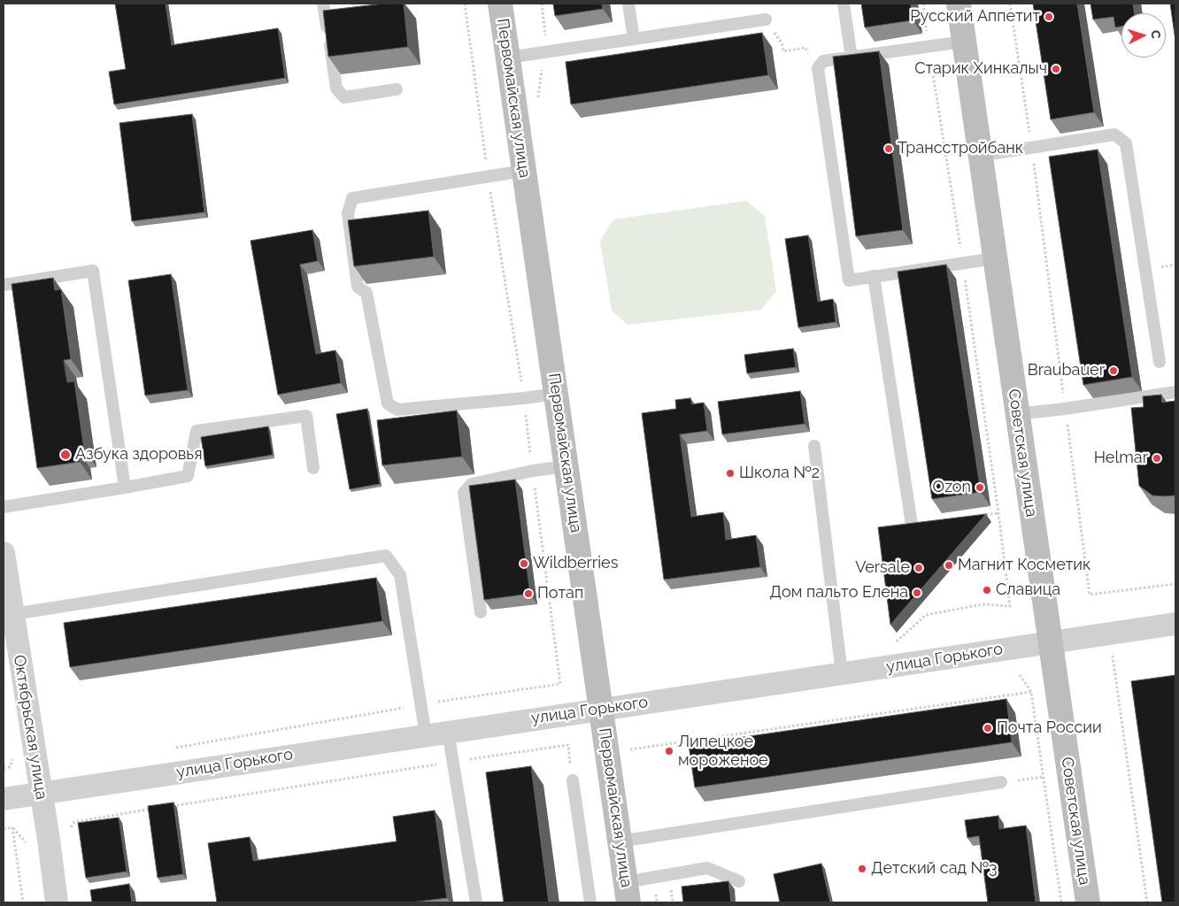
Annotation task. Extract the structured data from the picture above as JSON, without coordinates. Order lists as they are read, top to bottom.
{
  "streets": {
    "main road": ["Первомайская улица", "Советская улица"],
    "street": ["улица Горького", "Октябрьская улица"]
  },
  "crossings": [
    ["Первомайская улица", "улица Горького"],
    ["Советская улица", "улица Горького"],
    ["улица Горького", "Октябрьская улица"]
  ],
  "places": [
    "Русский Аппетит",
    "Старик Хинкалыч",
    "Трансстройбанк",
    "Braubauer",
    "Азбука здоровья",
    "Helmar",
    "Школа №2",
    "Ozon",
    "Wildberries",
    "Магнит Косметик",
    "Versale",
    "Славица",
    "Дом пальто Елена",
    "Потап",
    "Почта России",
    "Липецкое мороженое",
    "Детский сад №3"
  ],
  "north": "right"
}
